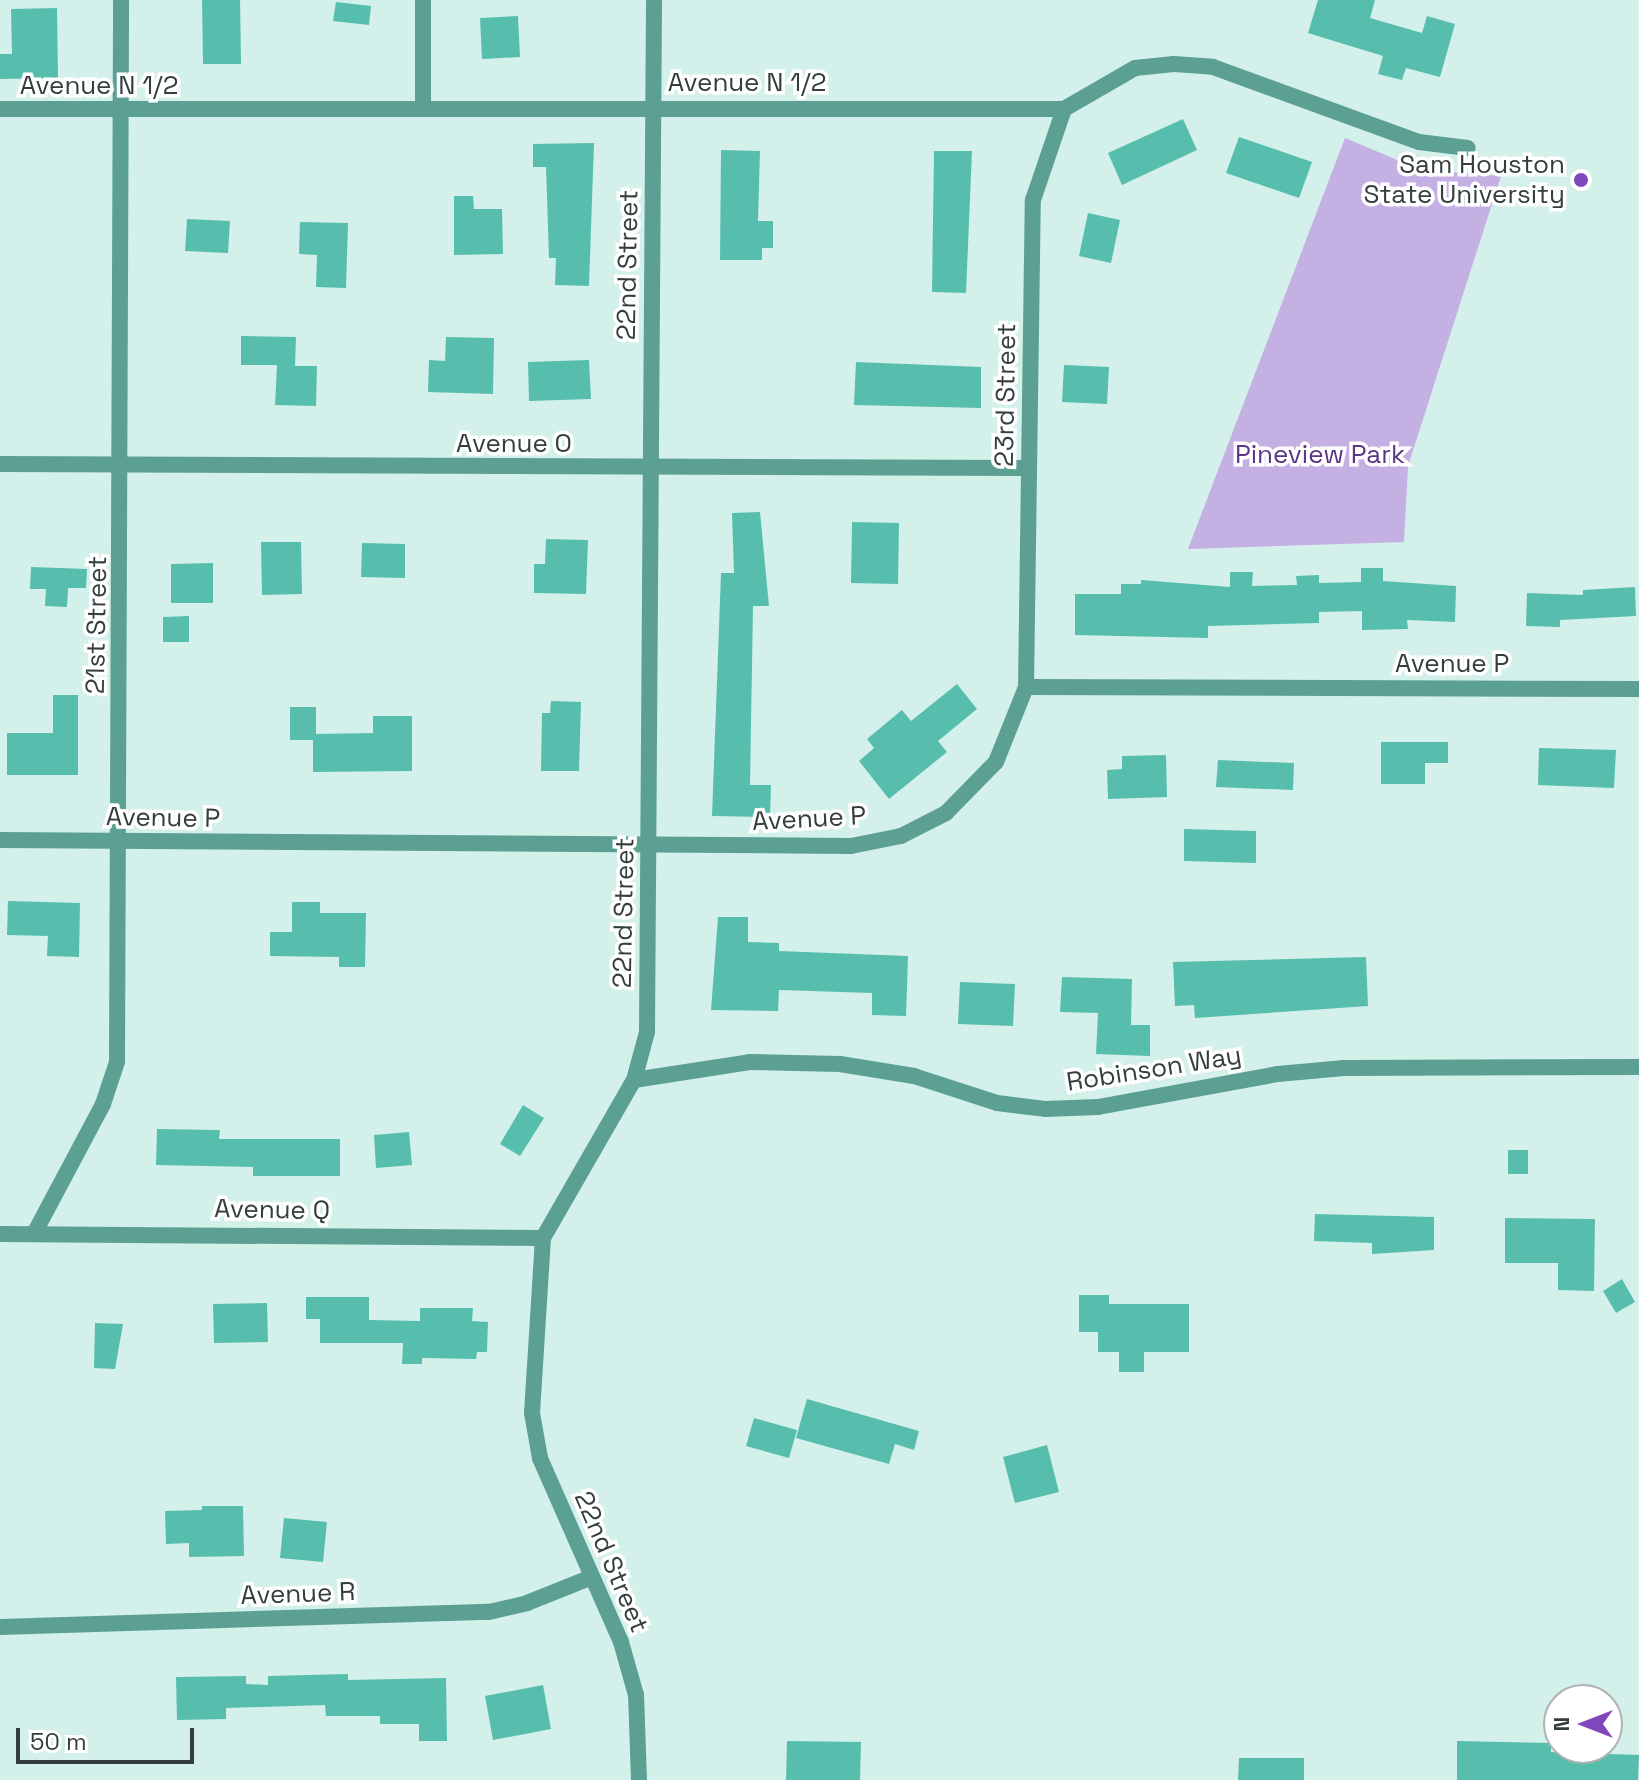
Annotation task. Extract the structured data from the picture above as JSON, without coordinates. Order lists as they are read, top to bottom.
{
  "streets": {
    "street": [
      "Avenue N 1/2",
      "22nd Street",
      "23rd Street",
      "Avenue O",
      "21st Street",
      "Avenue P",
      "Robinson Way",
      "Avenue Q",
      "Avenue R"
    ]
  },
  "crossings": [
    ["Avenue N 1/2", "22nd Street"],
    ["Avenue N 1/2", "23rd Street"],
    ["Avenue N 1/2", "21st Street"],
    ["22nd Street", "Avenue O"],
    ["22nd Street", "Avenue P"],
    ["22nd Street", "Robinson Way"],
    ["22nd Street", "Avenue Q"],
    ["22nd Street", "Avenue R"],
    ["23rd Street", "Avenue O"],
    ["23rd Street", "Avenue P"],
    ["Avenue O", "21st Street"],
    ["21st Street", "Avenue P"],
    ["21st Street", "Avenue Q"]
  ],
  "parks": ["Pineview Park"],
  "places": ["Sam Houston State University"],
  "scale_bar": "50 m",
  "north": "left"
}
